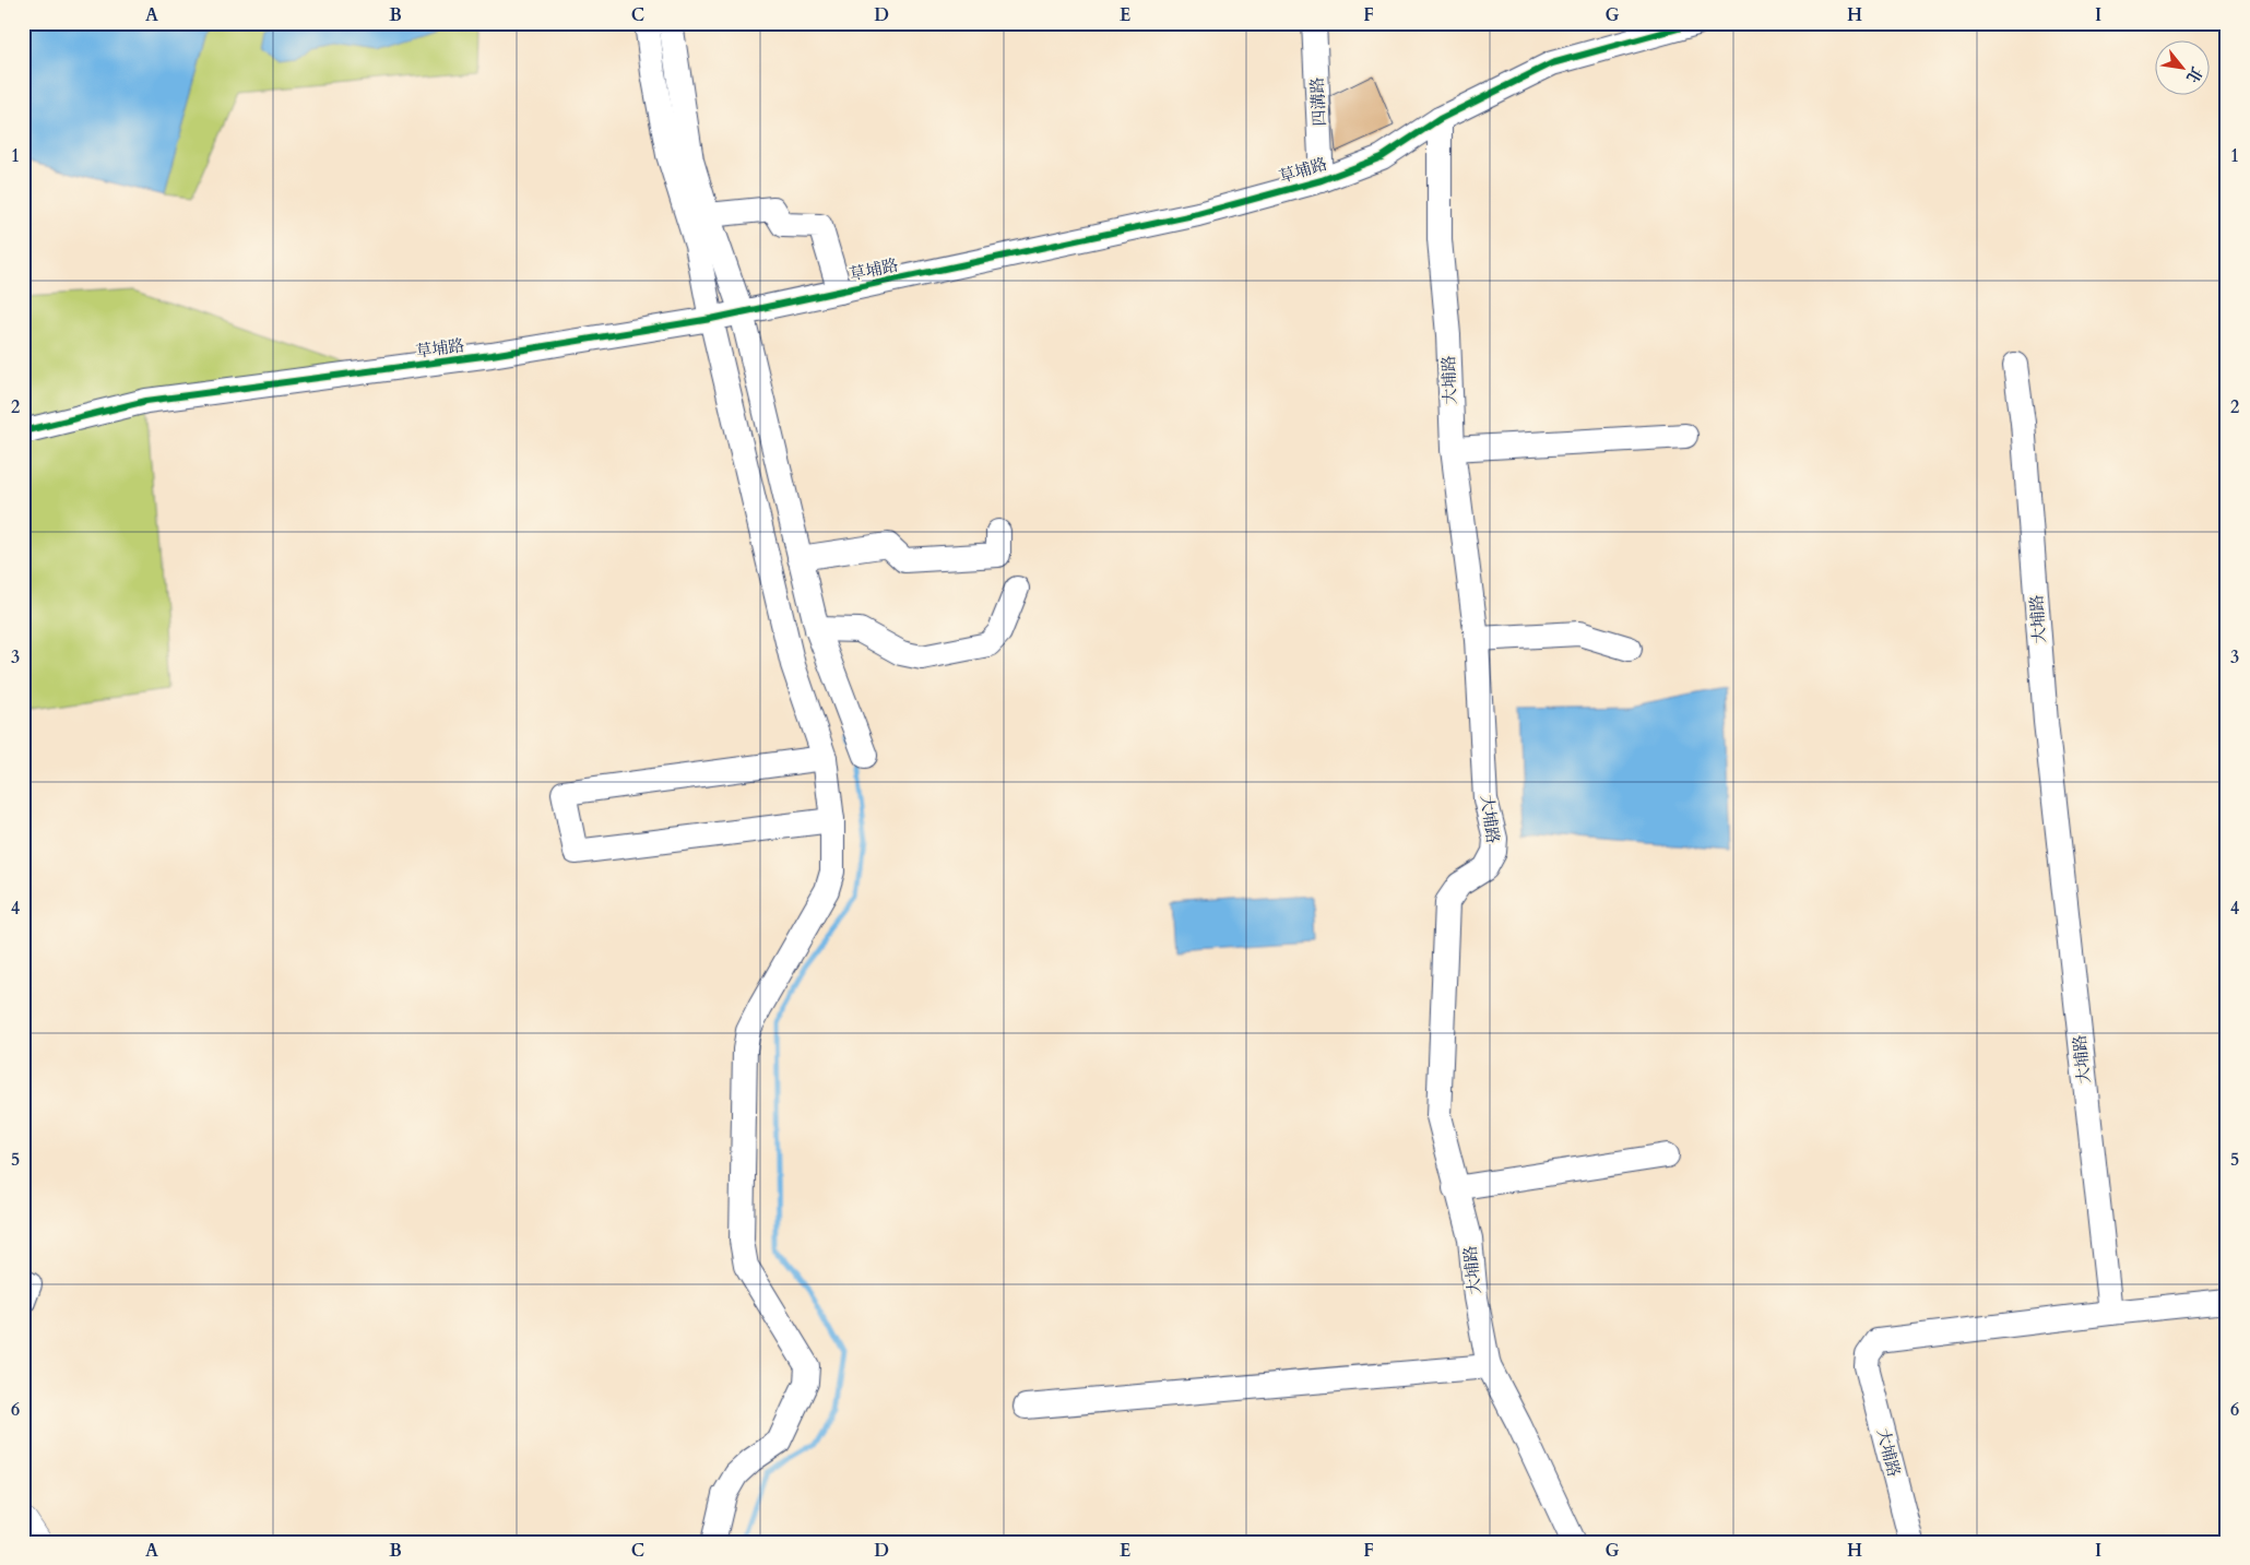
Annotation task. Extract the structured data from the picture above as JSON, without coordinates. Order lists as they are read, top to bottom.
{
  "streets": {
    "street": ["四溝路", "草埔路", "大埔路"]
  },
  "crossings": [
    ["四溝路", "草埔路"],
    ["草埔路", "大埔路"]
  ],
  "north": "bottom right",
  "grid": {
    "columns": [
      "A",
      "B",
      "C",
      "D",
      "E",
      "F",
      "G",
      "H",
      "I"
    ],
    "rows": [
      "1",
      "2",
      "3",
      "4",
      "5",
      "6"
    ]
  }
}
